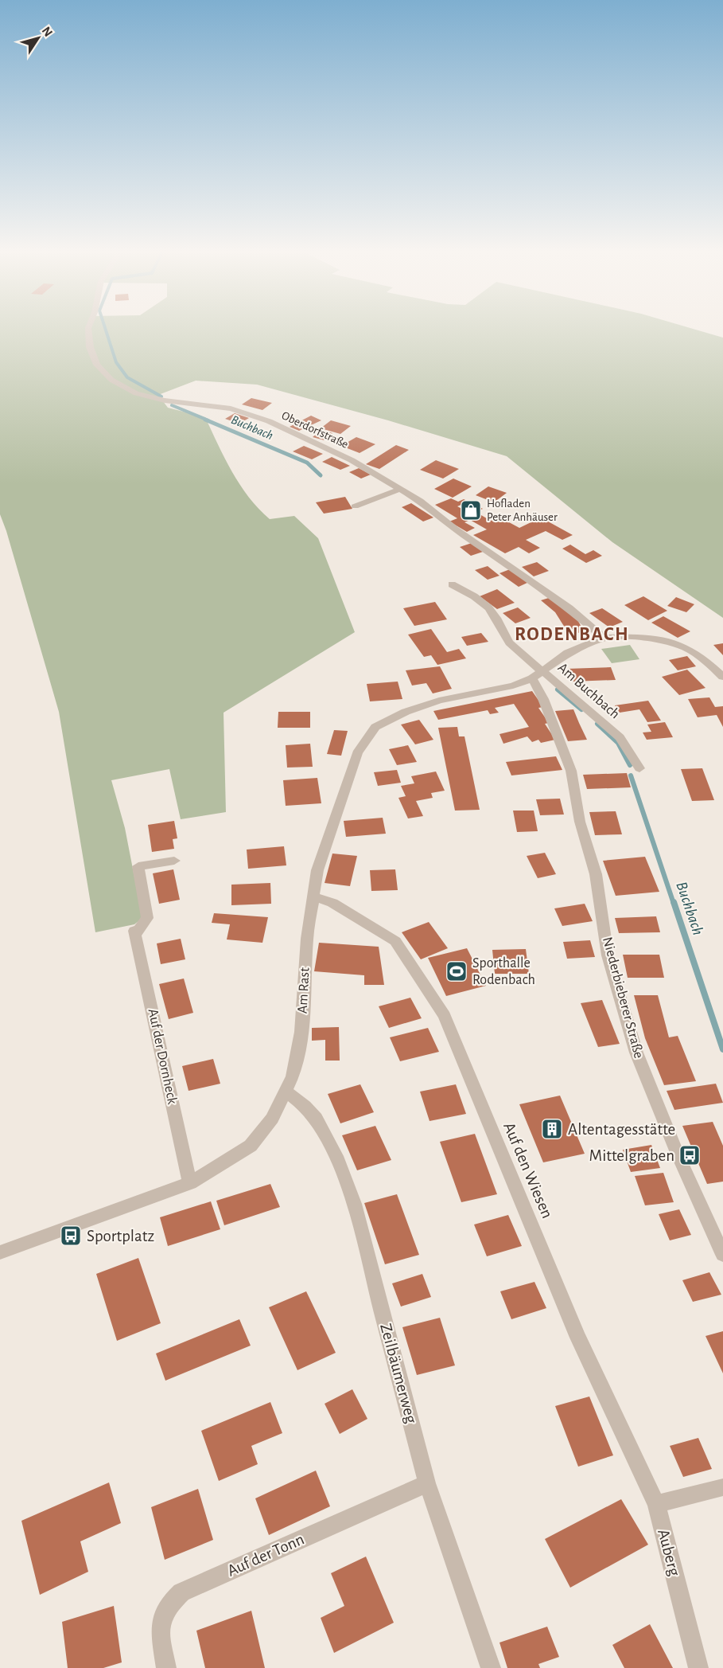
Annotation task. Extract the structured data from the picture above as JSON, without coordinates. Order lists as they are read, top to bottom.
{
  "streets": {
    "street": [
      "Oberdorfstraße",
      "Am Buchbach",
      "Am Rast",
      "Niederbieberer Straße",
      "Auf der Dornheck",
      "Auf den Wiesen",
      "Zeilbäumerweg",
      "Auberg",
      "Auf der Tonn"
    ]
  },
  "crossings": [
    ["Oberdorfstraße", "Am Rast"],
    ["Am Buchbach", "Am Rast"],
    ["Am Rast", "Niederbieberer Straße"],
    ["Am Rast", "Auf der Dornheck"],
    ["Am Rast", "Auf den Wiesen"],
    ["Am Rast", "Zeilbäumerweg"],
    ["Auf den Wiesen", "Auberg"],
    ["Zeilbäumerweg", "Auf der Tonn"]
  ],
  "districts": ["RODENBACH"],
  "water": ["Buchbach"],
  "places": {
    "shop": ["Hofladen Peter Anhäuser"],
    "sports": ["Sporthalle Rodenbach"],
    "building": ["Altentagesstätte"],
    "bus stop": ["Mittelgraben", "Sportplatz"]
  },
  "north": "top right"
}
